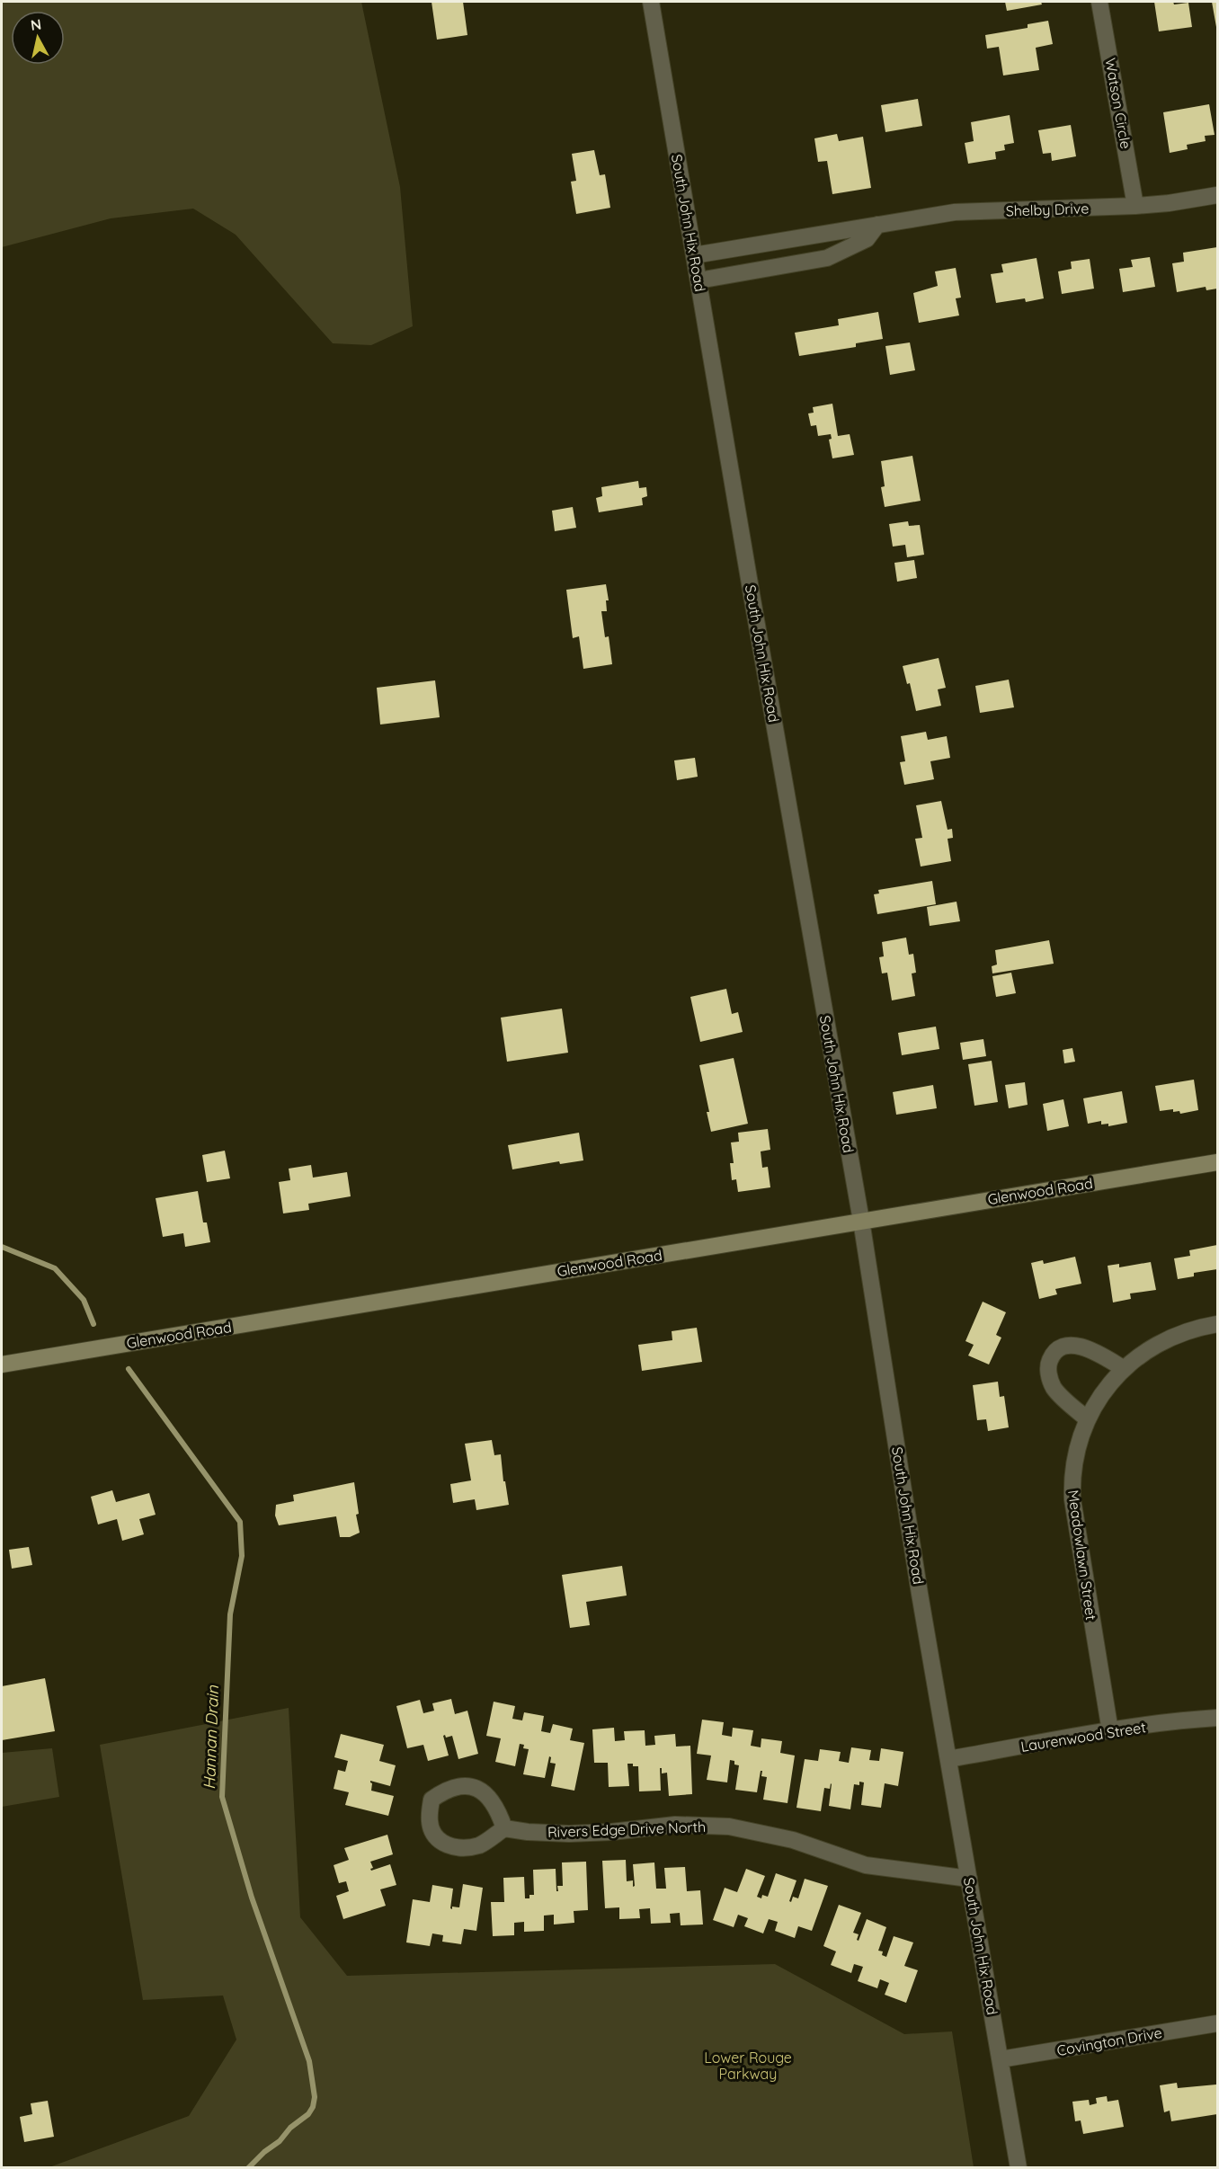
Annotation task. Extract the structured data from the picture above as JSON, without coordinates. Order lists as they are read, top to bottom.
{
  "streets": {
    "street": [
      "Watson Circle",
      "Shelby Drive",
      "South John Hix Road",
      "Glenwood Road",
      "Meadowlawn Street",
      "Laurenwood Street",
      "Rivers Edge Drive North",
      "Covington Drive"
    ]
  },
  "crossings": [
    ["Watson Circle", "Shelby Drive"],
    ["Shelby Drive", "South John Hix Road"],
    ["South John Hix Road", "Glenwood Road"],
    ["South John Hix Road", "Laurenwood Street"],
    ["South John Hix Road", "Rivers Edge Drive North"],
    ["South John Hix Road", "Covington Drive"],
    ["Meadowlawn Street", "Laurenwood Street"]
  ],
  "water": ["Hannan Drain"],
  "parks": ["Lower Rouge Parkway"],
  "north": "top"
}
